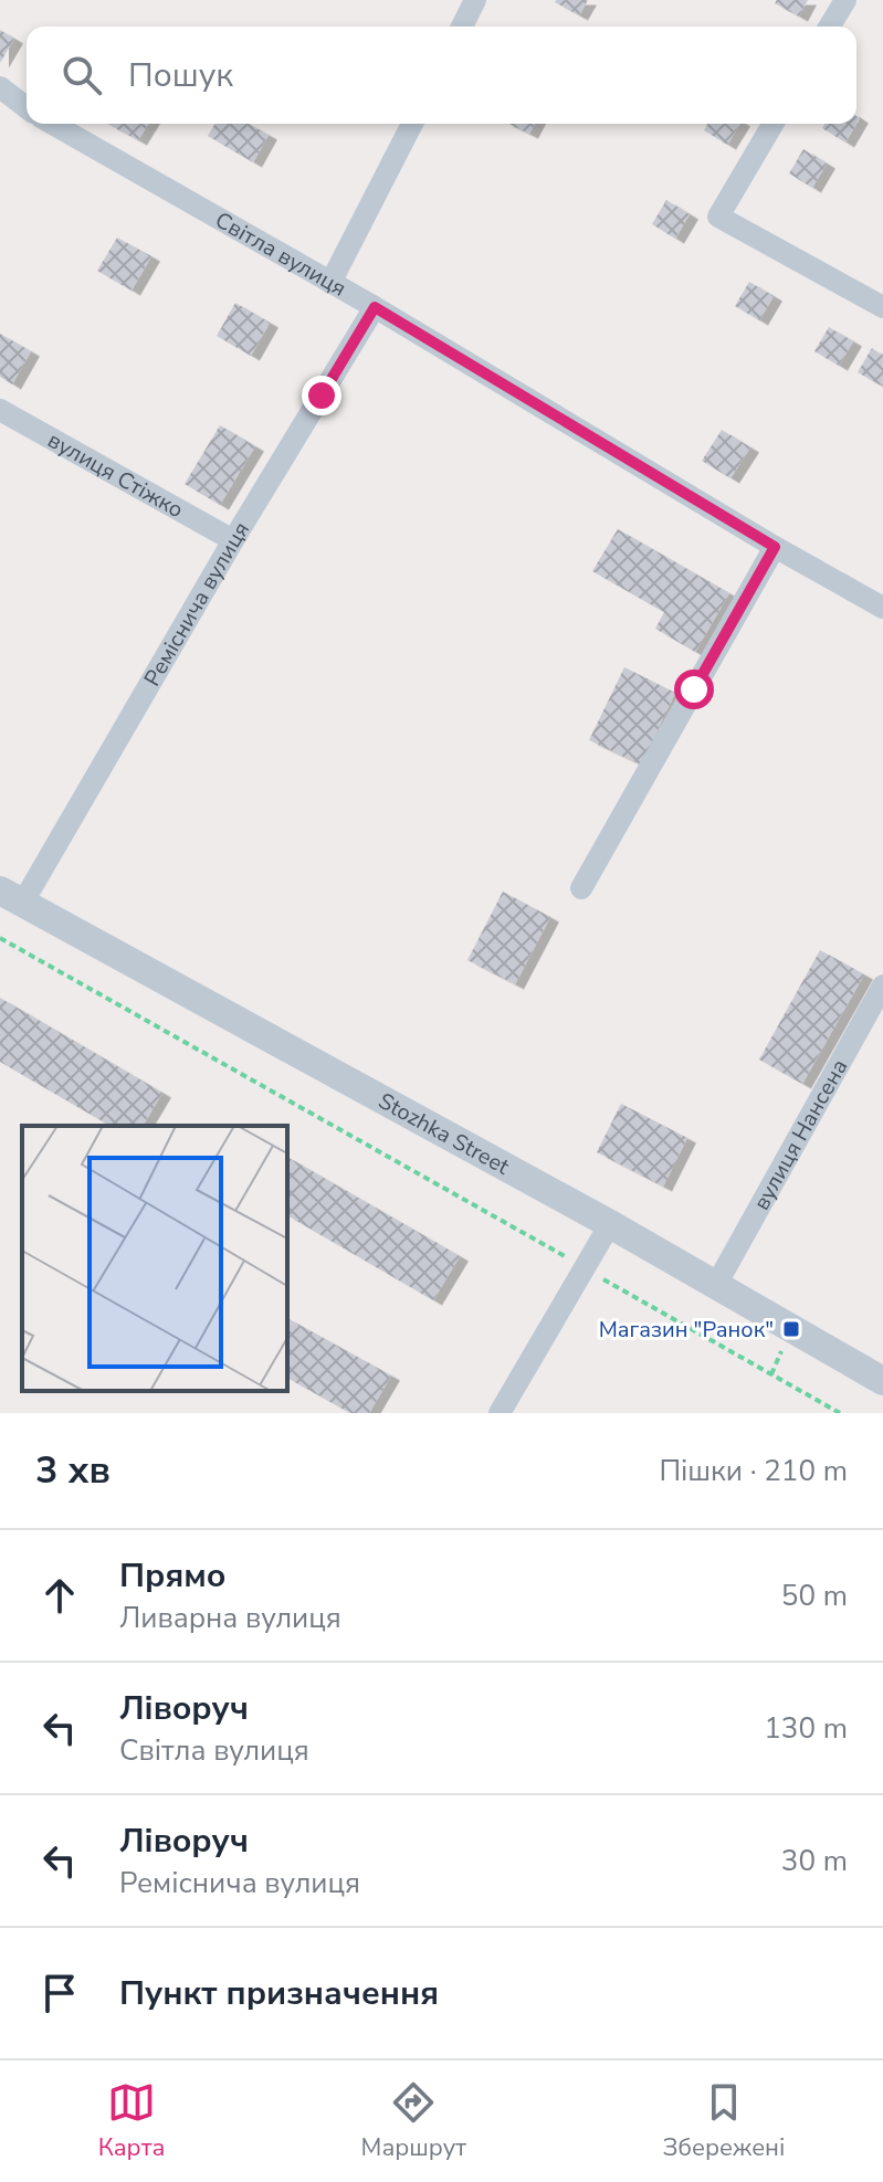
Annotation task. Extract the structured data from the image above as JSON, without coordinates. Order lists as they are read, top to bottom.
{
  "streets": {
    "street": [
      "Світла вулиця",
      "вулиця Стіжко",
      "Реміснича вулиця",
      "Stozhka Street",
      "вулиця Нансена"
    ]
  },
  "crossings": [
    ["Світла вулиця", "Реміснича вулиця"],
    ["вулиця Стіжко", "Реміснича вулиця"],
    ["Реміснича вулиця", "Stozhka Street"],
    ["Stozhka Street", "вулиця Нансена"]
  ],
  "places": {
    "transit": ["Магазин \"Ранок\""]
  },
  "page": {
    "search": "Пошук",
    "heading": ["3 хв", "Пішки · 210 m"],
    "list": [
      ["Прямо", "Ливарна вулиця", "50 m"],
      ["Ліворуч", "Світла вулиця", "130 m"],
      ["Ліворуч", "Реміснича вулиця", "30 m"],
      "Пункт призначення"
    ],
    "nav": ["Карта", "Маршрут", "Збережені"]
  }
}
